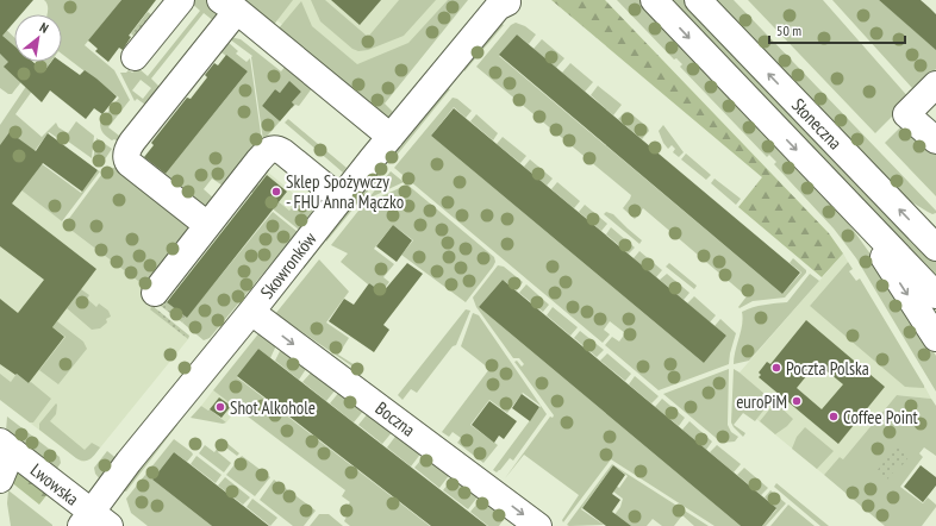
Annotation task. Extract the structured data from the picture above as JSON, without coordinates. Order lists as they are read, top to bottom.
{
  "streets": {
    "street": [
      "Słoneczna",
      "Skowronków",
      "Boczna",
      "Lwowska"
    ]
  },
  "crossings": [
    ["Skowronków", "Boczna"],
    ["Skowronków", "Lwowska"]
  ],
  "one_way": ["Boczna"],
  "places": [
    "Sklep Spożywczy - FHU Anna Mączko",
    "Poczta Polska",
    "euroPiM",
    "Shot Alkohole",
    "Coffee Point"
  ],
  "scale_bar": "50 m",
  "north": "top right"
}
